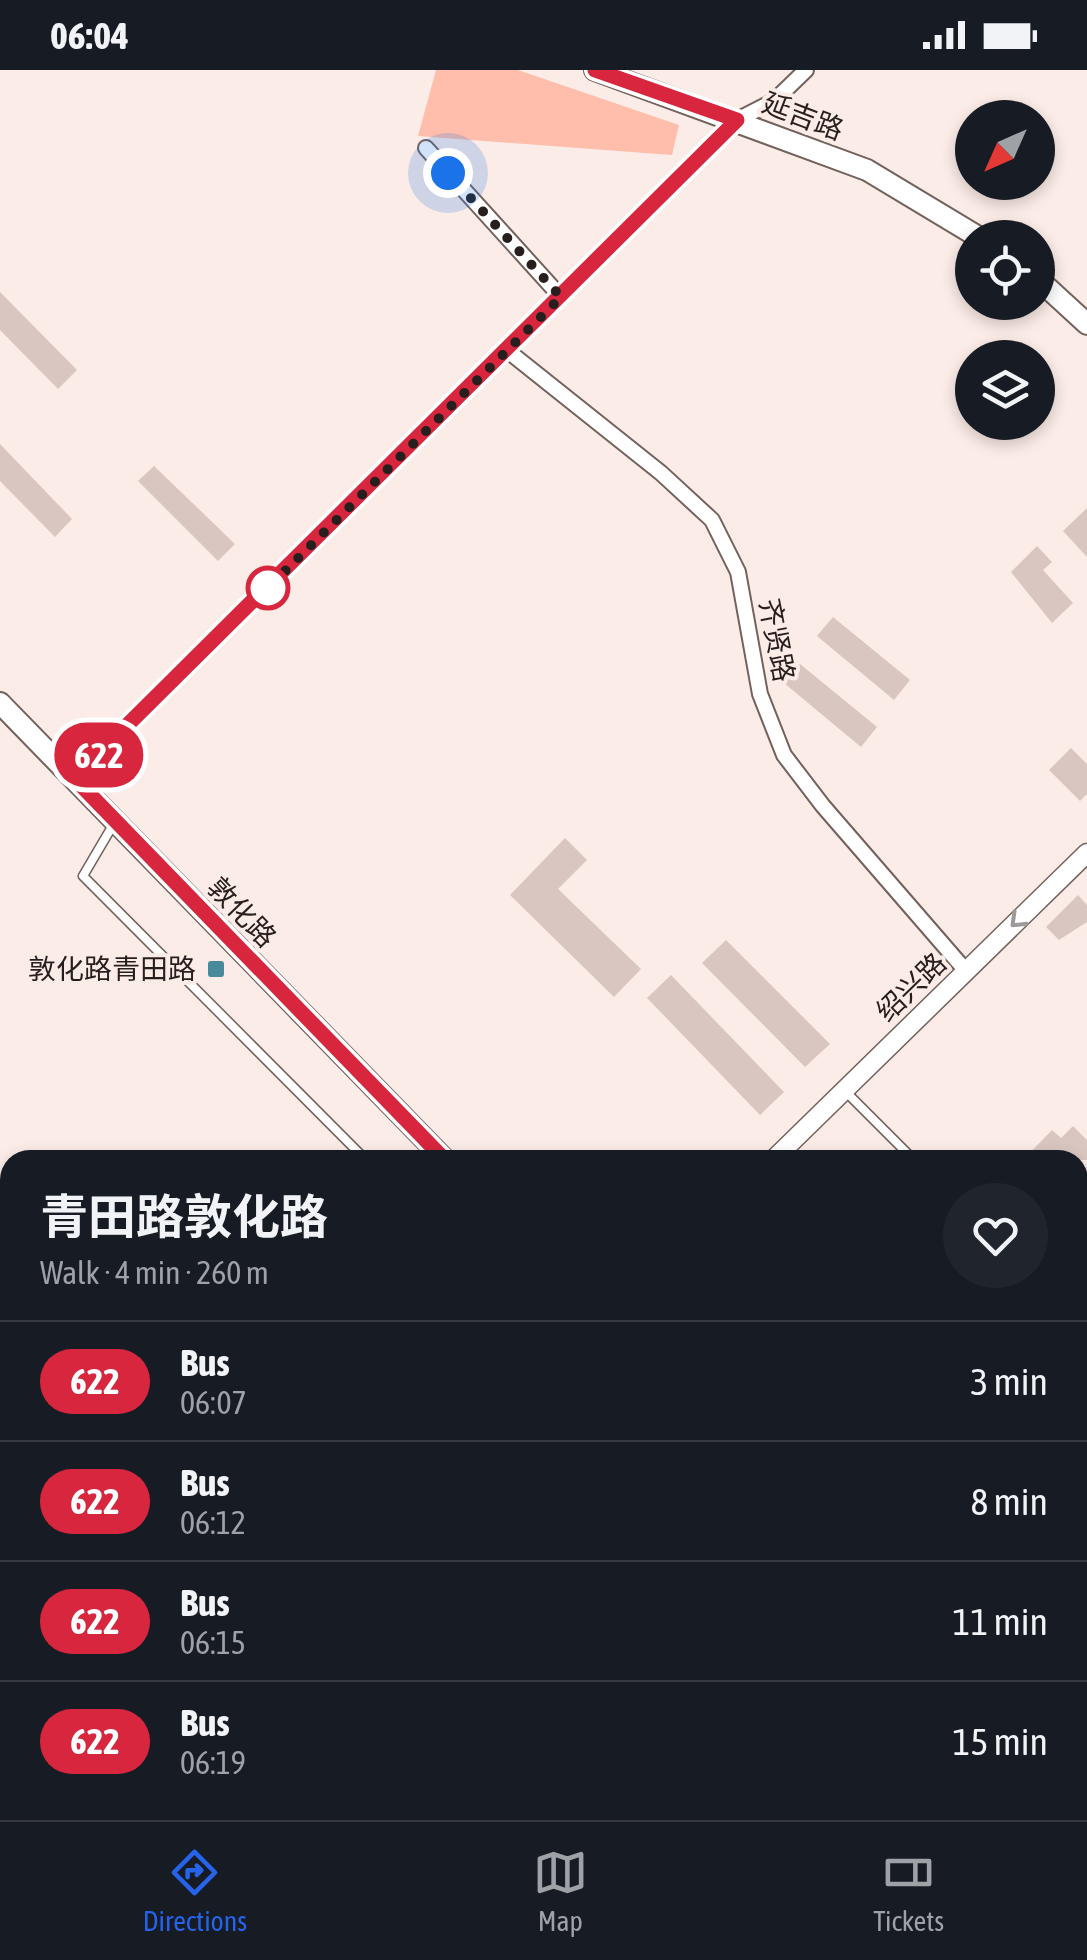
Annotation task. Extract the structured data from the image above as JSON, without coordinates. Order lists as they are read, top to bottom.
{
  "streets": {
    "main road": ["延吉路", "敦化路"],
    "street": ["齐贤路", "绍兴路"]
  },
  "crossings": [
    ["齐贤路", "绍兴路"]
  ],
  "one_way": ["绍兴路"],
  "places": {
    "transit": ["敦化路青田路"]
  },
  "lines": ["bus line 622"],
  "north": "bottom left",
  "page": {
    "status": "06:04",
    "on_map": "622",
    "heading": ["青田路敦化路", "Walk · 4 min · 260 m"],
    "list": [
      {
        "mark": "622",
        "name": "Bus",
        "note": "06:07",
        "value": "3 min"
      },
      {
        "mark": "622",
        "name": "Bus",
        "note": "06:12",
        "value": "8 min"
      },
      {
        "mark": "622",
        "name": "Bus",
        "note": "06:15",
        "value": "11 min"
      },
      {
        "mark": "622",
        "name": "Bus",
        "note": "06:19",
        "value": "15 min"
      }
    ],
    "tabs": ["Directions", "Map", "Tickets"]
  }
}
